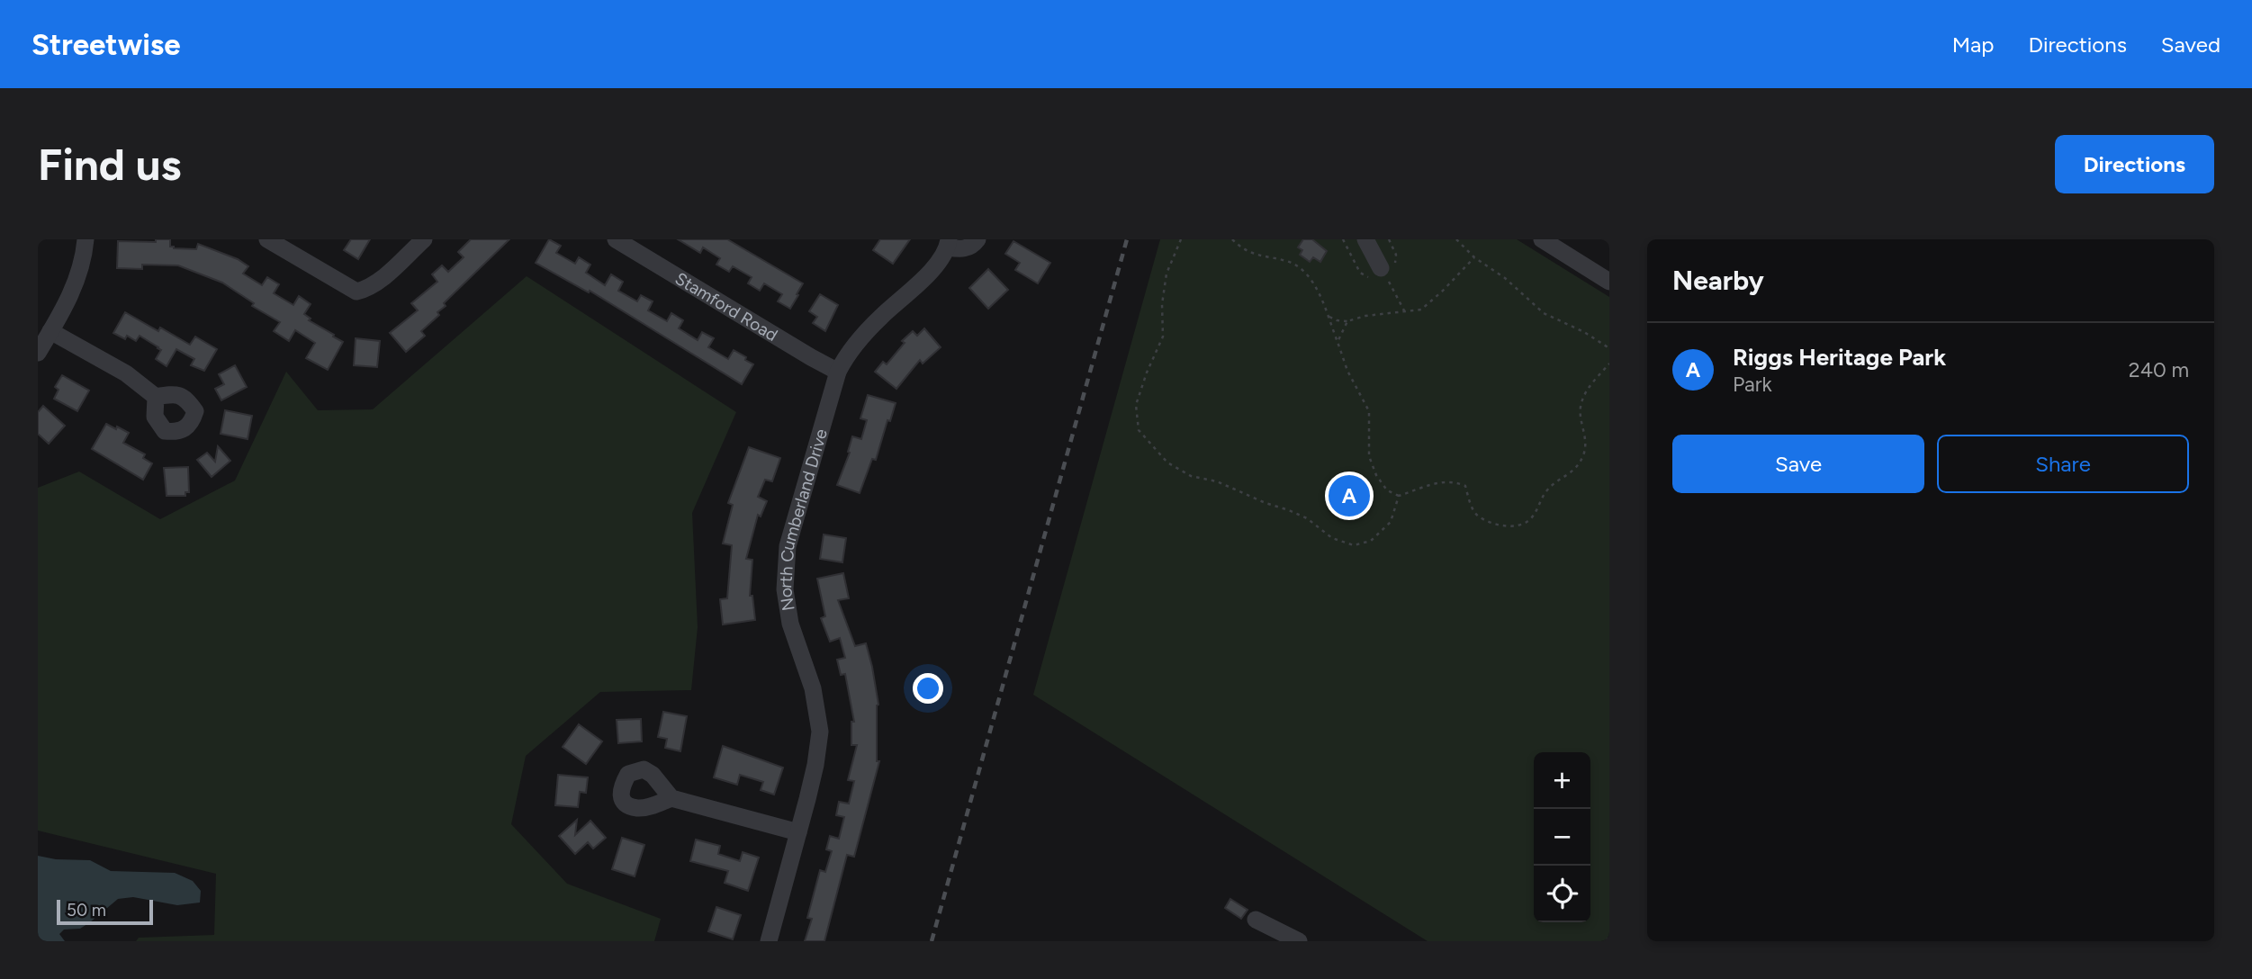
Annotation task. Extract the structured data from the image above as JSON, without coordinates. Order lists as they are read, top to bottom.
{
  "streets": {
    "street": ["Stamford Road", "North Cumberland Drive"]
  },
  "crossings": [
    ["Stamford Road", "North Cumberland Drive"]
  ],
  "scale_bar": "50 m",
  "page": {
    "header": "Streetwise",
    "nav": ["Map", "Directions", "Saved"],
    "buttons": [
      "Directions",
      ["Save", "Share"]
    ],
    "title": "Find us",
    "heading": "Nearby",
    "list": [
      {
        "mark": "A",
        "name": "Riggs Heritage Park",
        "note": "Park",
        "value": "240 m"
      }
    ],
    "pins": "A",
    "map_buttons": ["+", "−"],
    "scale": "50 m"
  }
}
